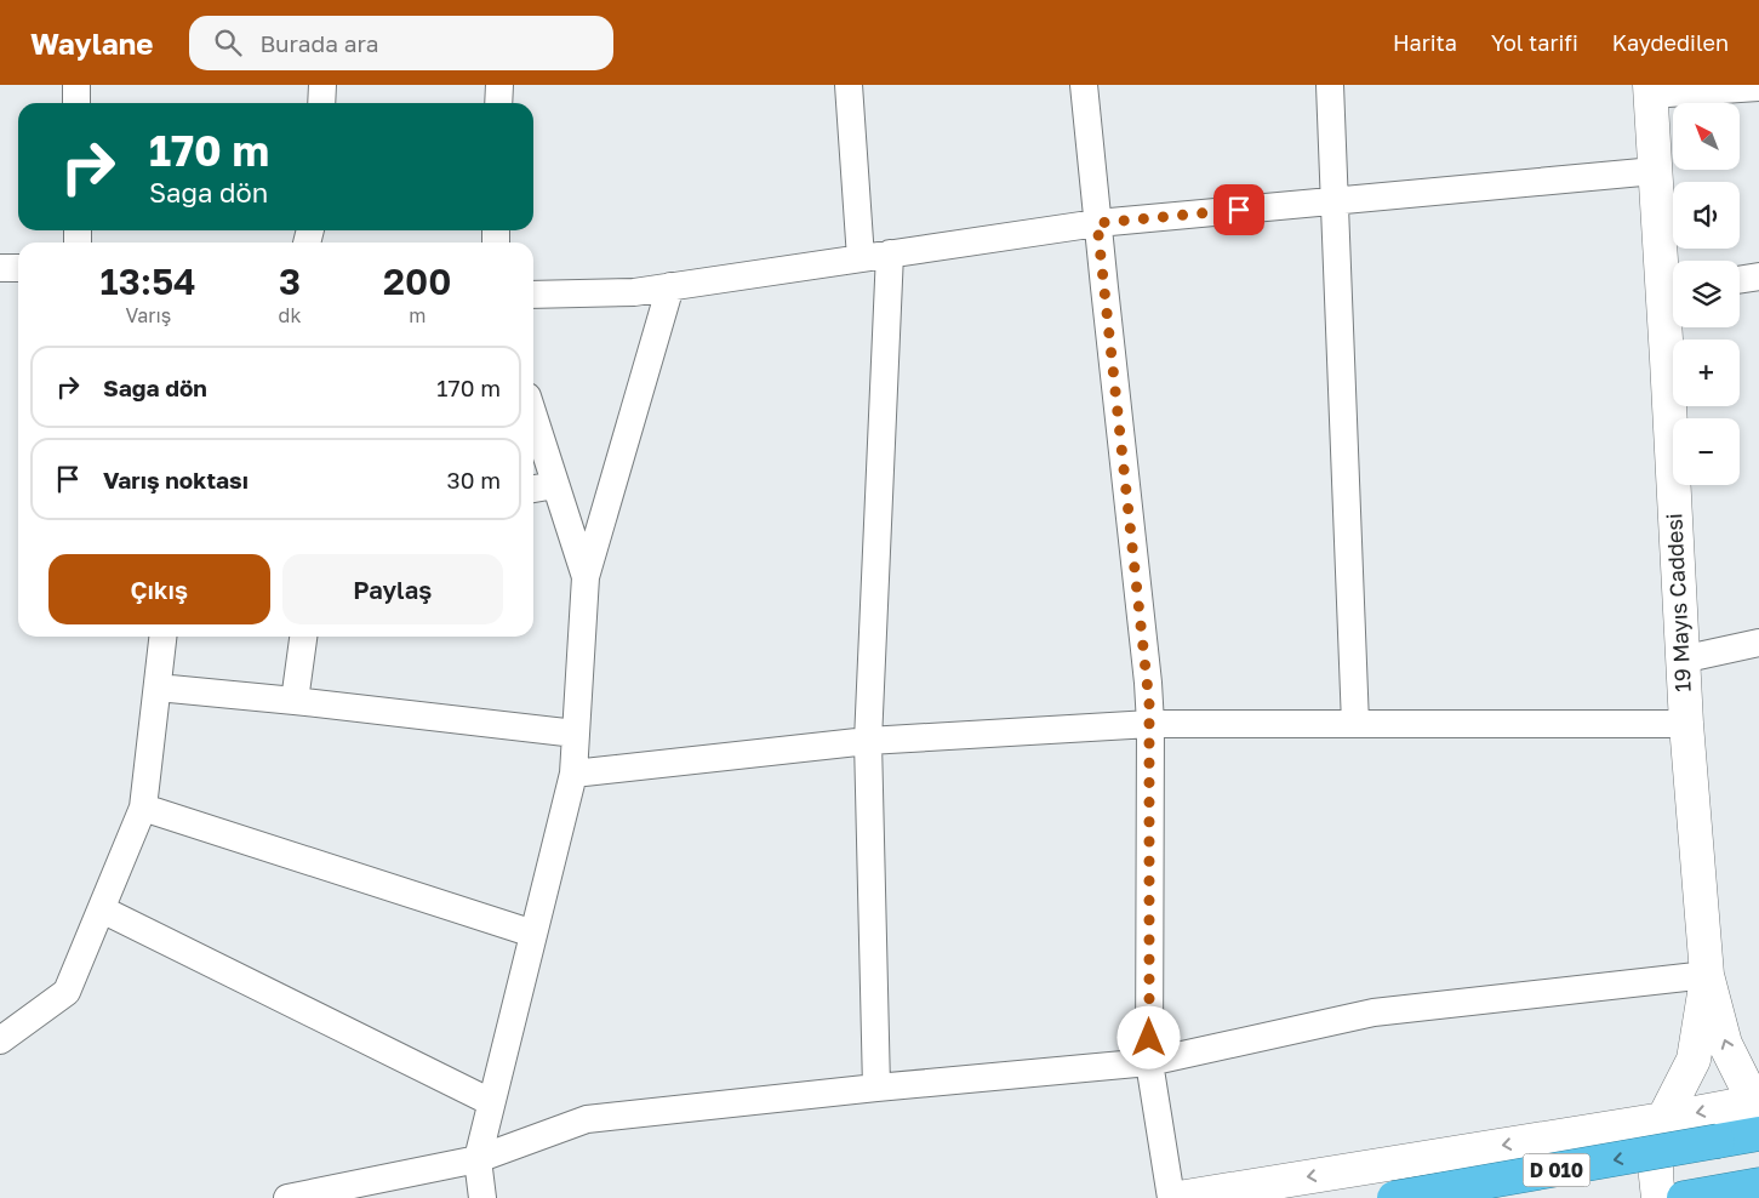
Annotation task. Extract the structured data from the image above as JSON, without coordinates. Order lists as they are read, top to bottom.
{
  "streets": {
    "highway": ["D 010"],
    "street": ["19 Mayıs Caddesi"]
  },
  "crossings": [
    ["19 Mayıs Caddesi", "D 010"]
  ],
  "north": "top left",
  "page": {
    "header": "Waylane",
    "search": "Burada ara",
    "nav": ["Harita", "Yol tarifi", "Kaydedilen"],
    "map_buttons": ["+", "−"],
    "turn": ["170 m", "Sağa dön"],
    "eta": [
      "13:54",
      "Varış",
      "3",
      "dk",
      "200",
      "m"
    ],
    "list": [
      {
        "name": "Sağa dön",
        "value": "170 m"
      },
      {
        "name": "Varış noktası",
        "value": "30 m"
      }
    ],
    "buttons": ["Çıkış", "Paylaş"]
  }
}
